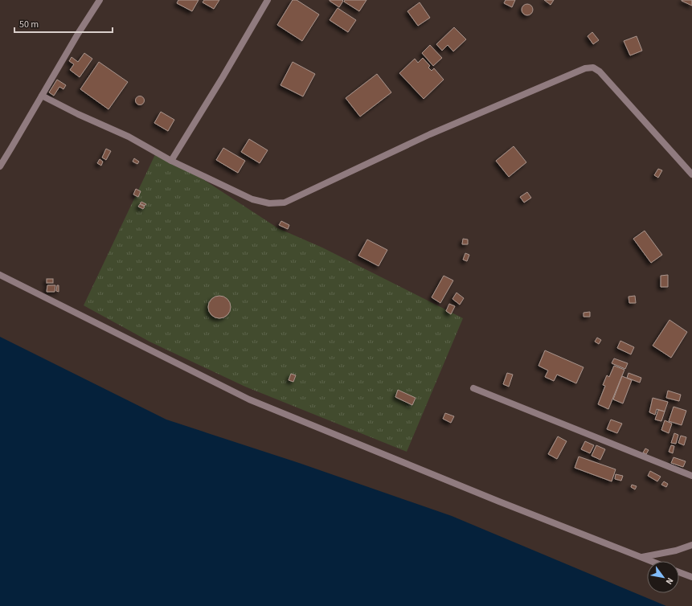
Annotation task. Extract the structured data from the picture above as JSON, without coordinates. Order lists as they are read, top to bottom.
{
  "scale_bar": "50 m",
  "north": "bottom right"
}
